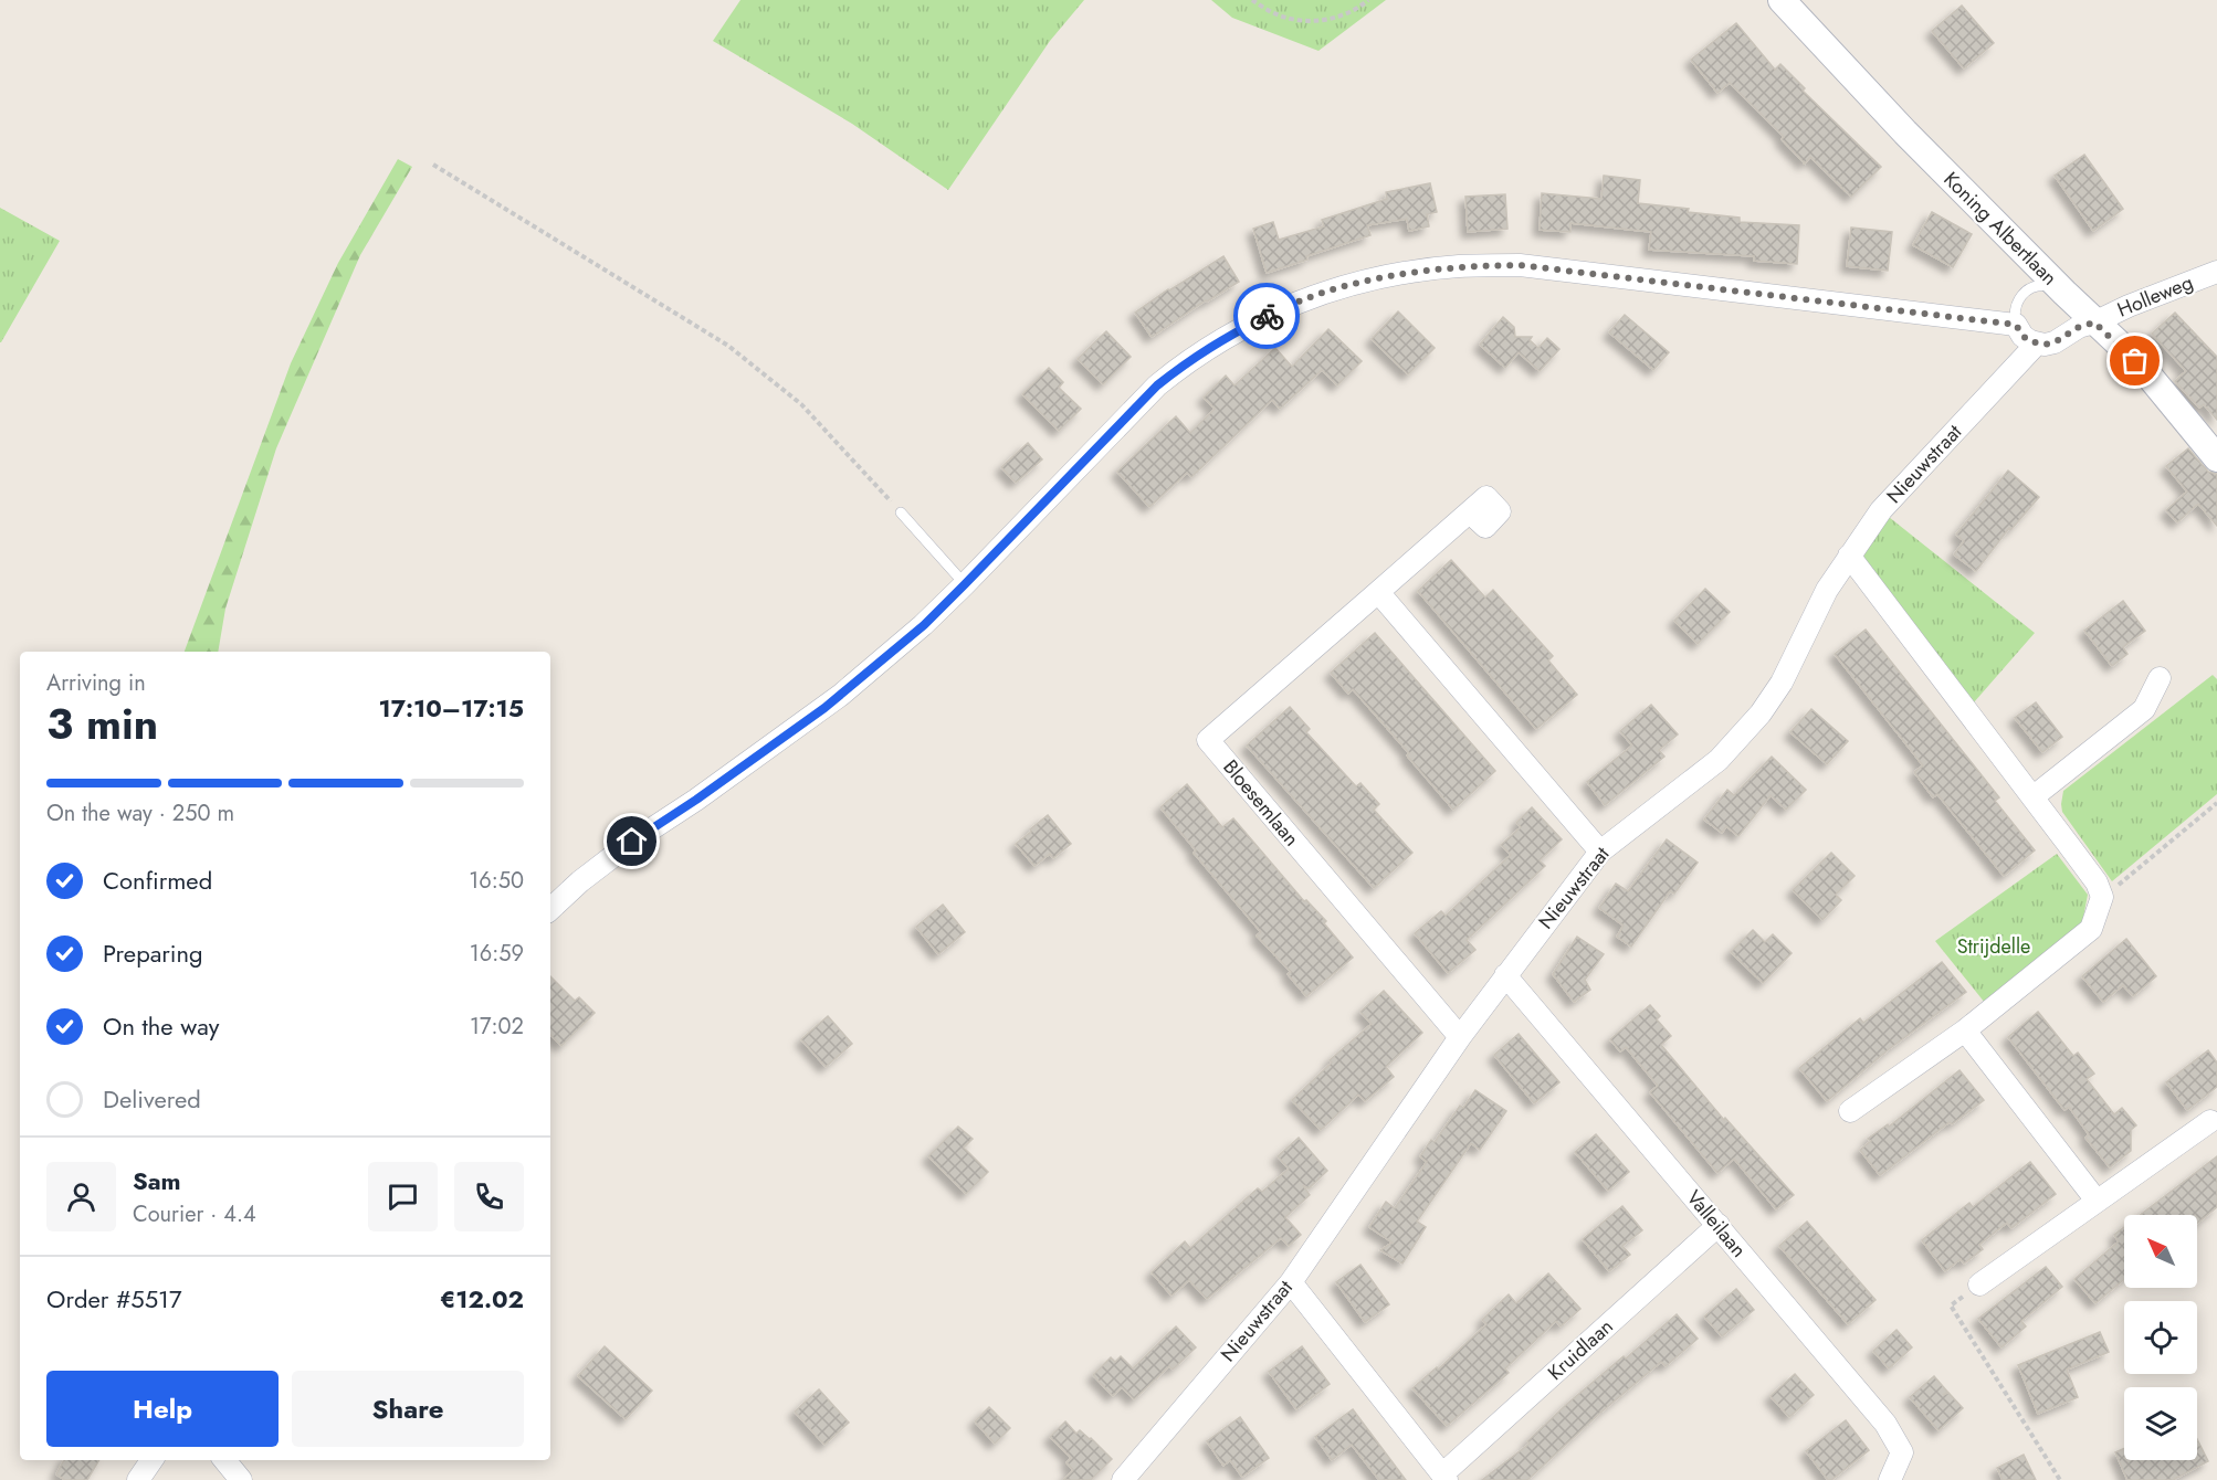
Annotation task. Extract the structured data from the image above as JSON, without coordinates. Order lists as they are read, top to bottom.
{
  "streets": {
    "street": [
      "Koning Albertlaan",
      "Holleweg",
      "Nieuwstraat",
      "Bloesemlaan",
      "Valleilaan",
      "Kruidlaan"
    ]
  },
  "crossings": [
    ["Koning Albertlaan", "Holleweg"],
    ["Koning Albertlaan", "Nieuwstraat"],
    ["Holleweg", "Nieuwstraat"],
    ["Nieuwstraat", "Bloesemlaan"],
    ["Nieuwstraat", "Valleilaan"],
    ["Valleilaan", "Kruidlaan"]
  ],
  "parks": ["Strijdelle"],
  "north": "top left",
  "page": {
    "heading": ["3 min", "Arriving in", "17:10–17:15"],
    "panel": [
      "Sam",
      "Courier · 4.4",
      "Order #5517",
      "€12.02"
    ],
    "bar": "On the way · 250 m",
    "list": [
      ["Confirmed", "16:50"],
      ["Preparing", "16:59"],
      ["On the way", "17:02"],
      "Delivered"
    ],
    "buttons": ["Help", "Share"]
  }
}
